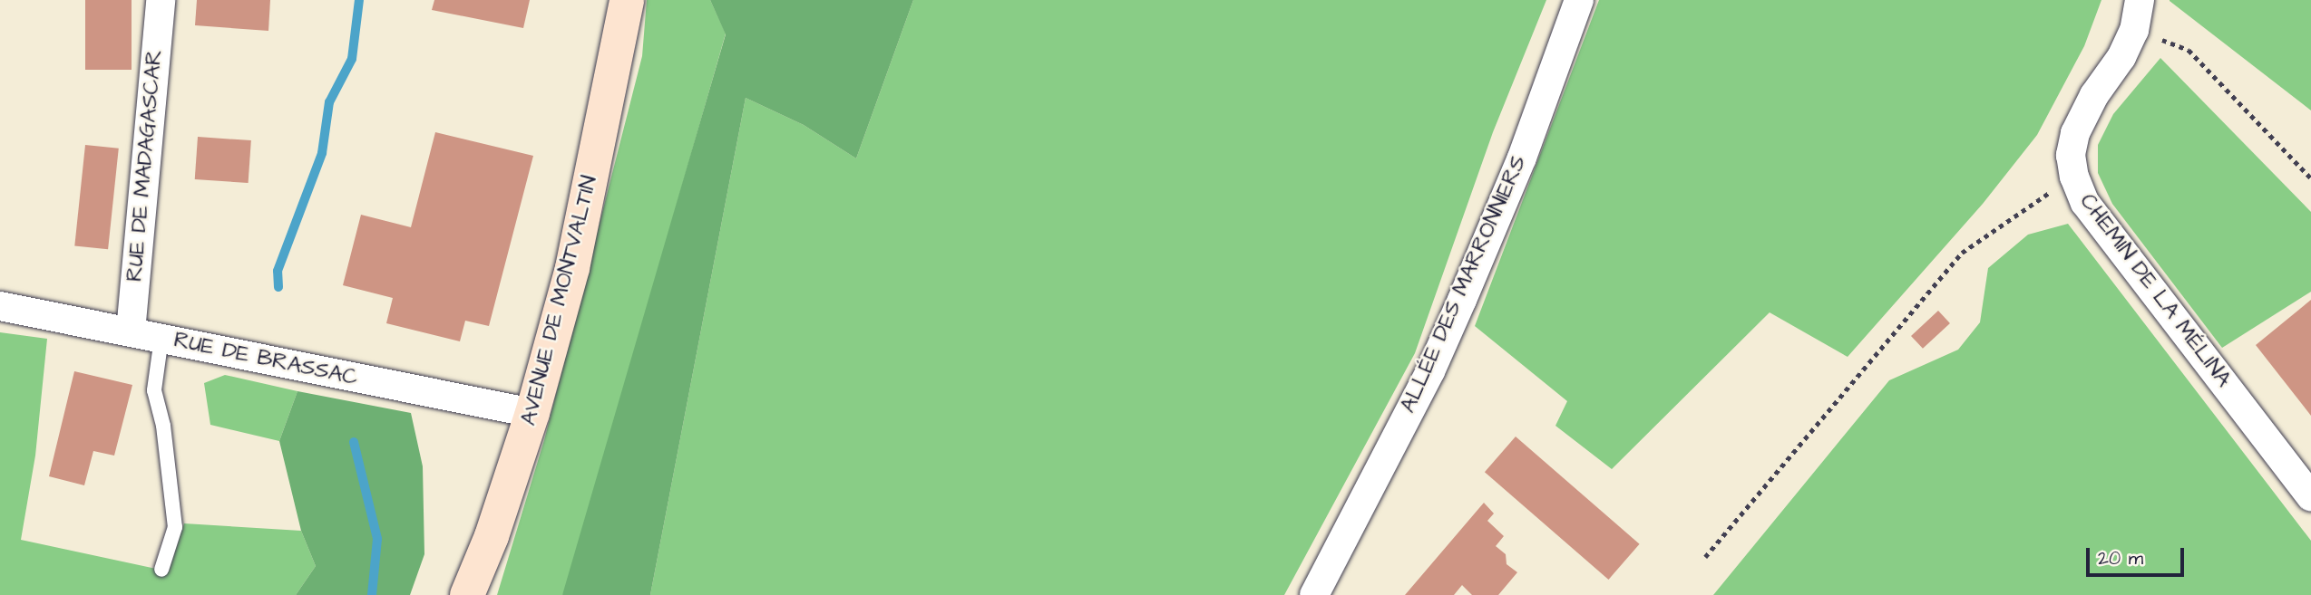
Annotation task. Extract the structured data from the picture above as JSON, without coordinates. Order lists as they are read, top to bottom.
{
  "streets": {
    "street": [
      "RUE DE MADAGASCAR",
      "ALLÉE DES MARRONNIERS",
      "CHEMIN DE LA MÉLINA",
      "AVENUE DE MONTVALTIN",
      "RUE DE BRASSAC"
    ]
  },
  "crossings": [
    ["RUE DE MADAGASCAR", "RUE DE BRASSAC"],
    ["AVENUE DE MONTVALTIN", "RUE DE BRASSAC"]
  ],
  "scale_bar": "20 m"
}
